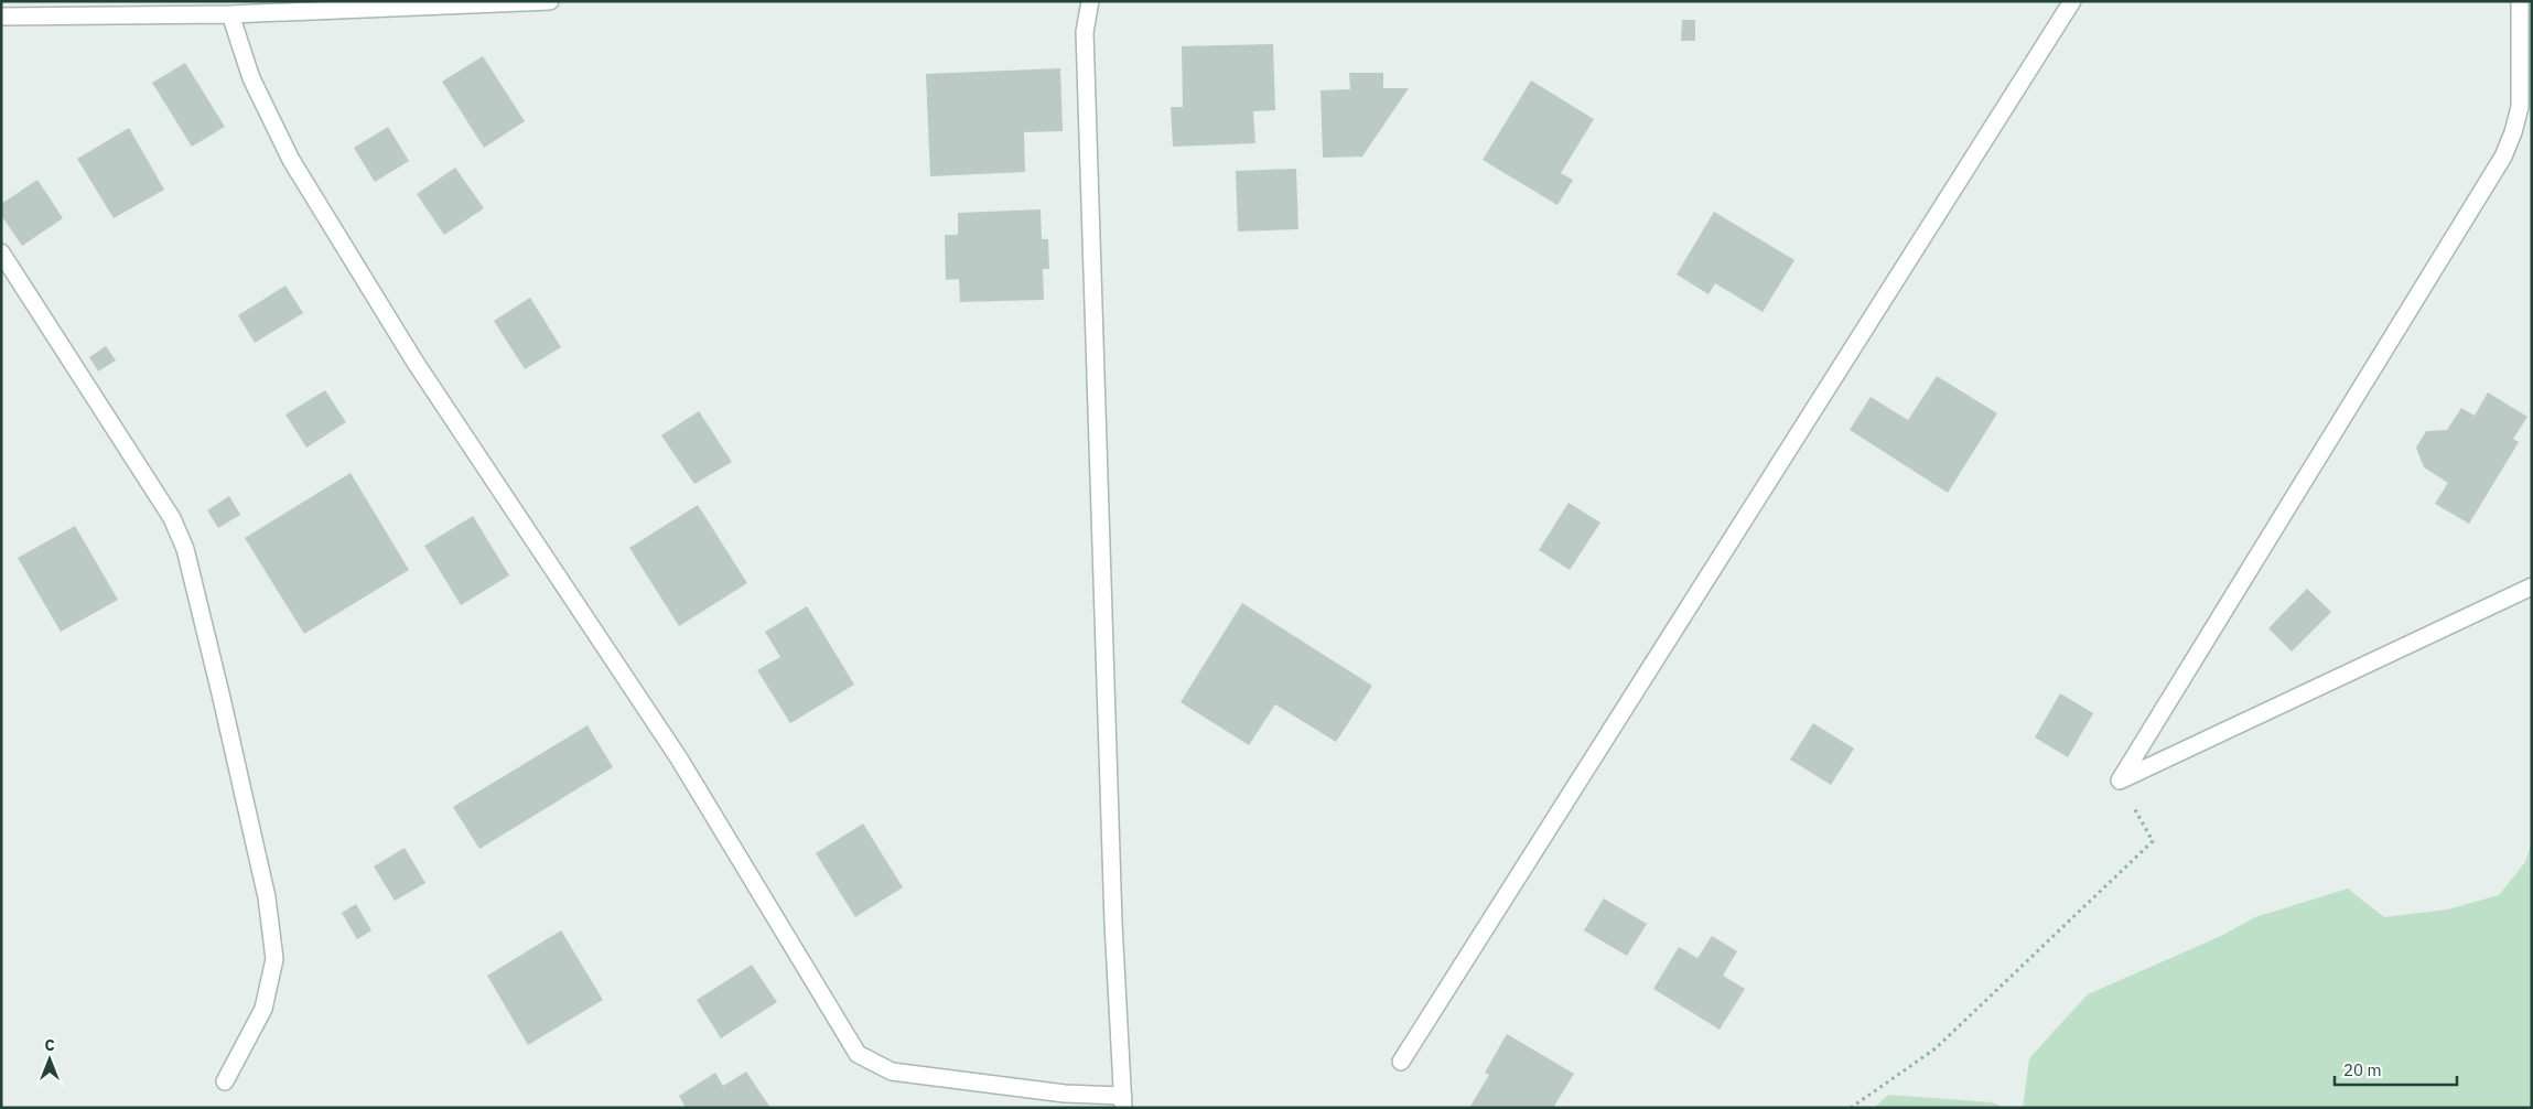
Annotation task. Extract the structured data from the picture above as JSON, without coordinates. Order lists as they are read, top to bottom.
{
  "scale_bar": "20 m",
  "north": "top"
}
